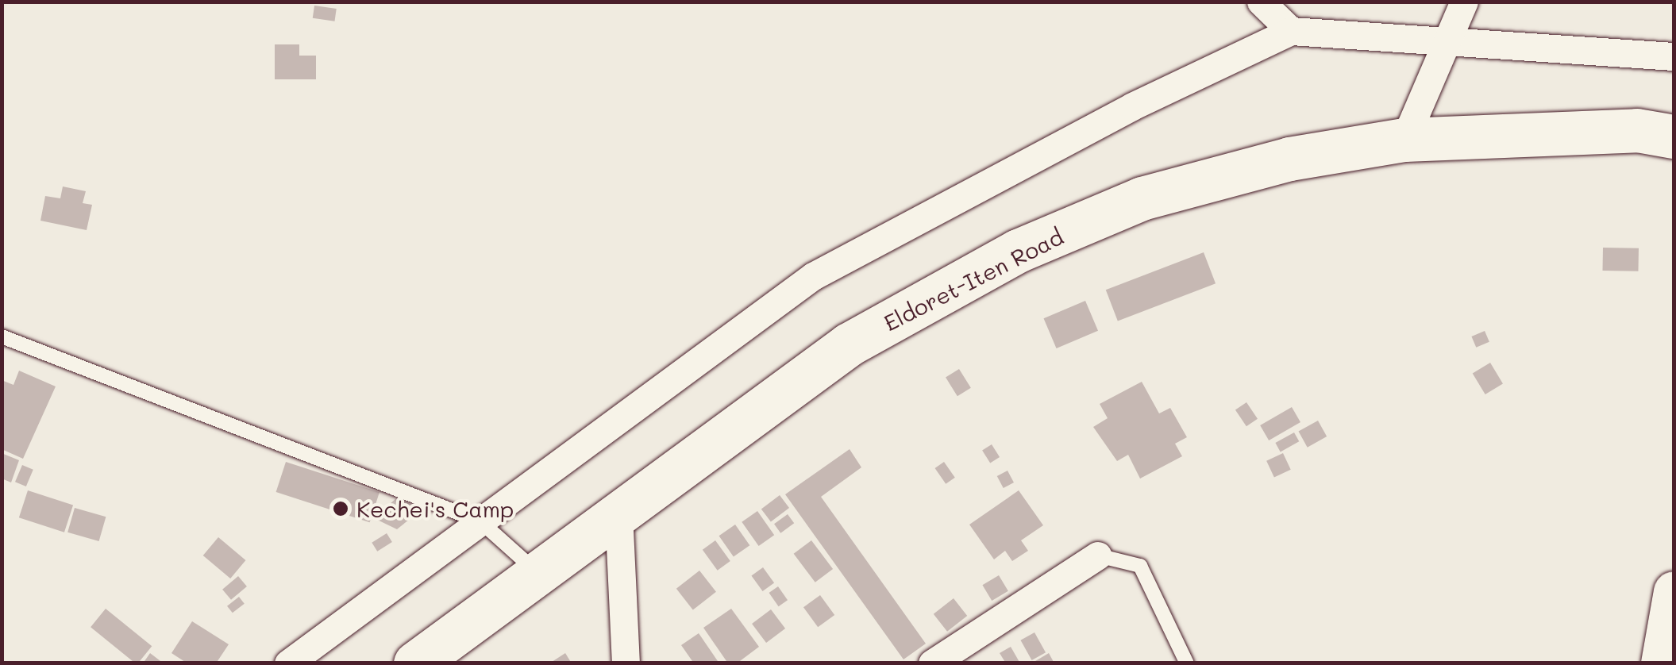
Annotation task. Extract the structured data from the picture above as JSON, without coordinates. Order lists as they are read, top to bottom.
{
  "streets": {
    "main road": ["Eldoret-Iten Road"]
  },
  "places": ["Kechei's Camp"]
}
